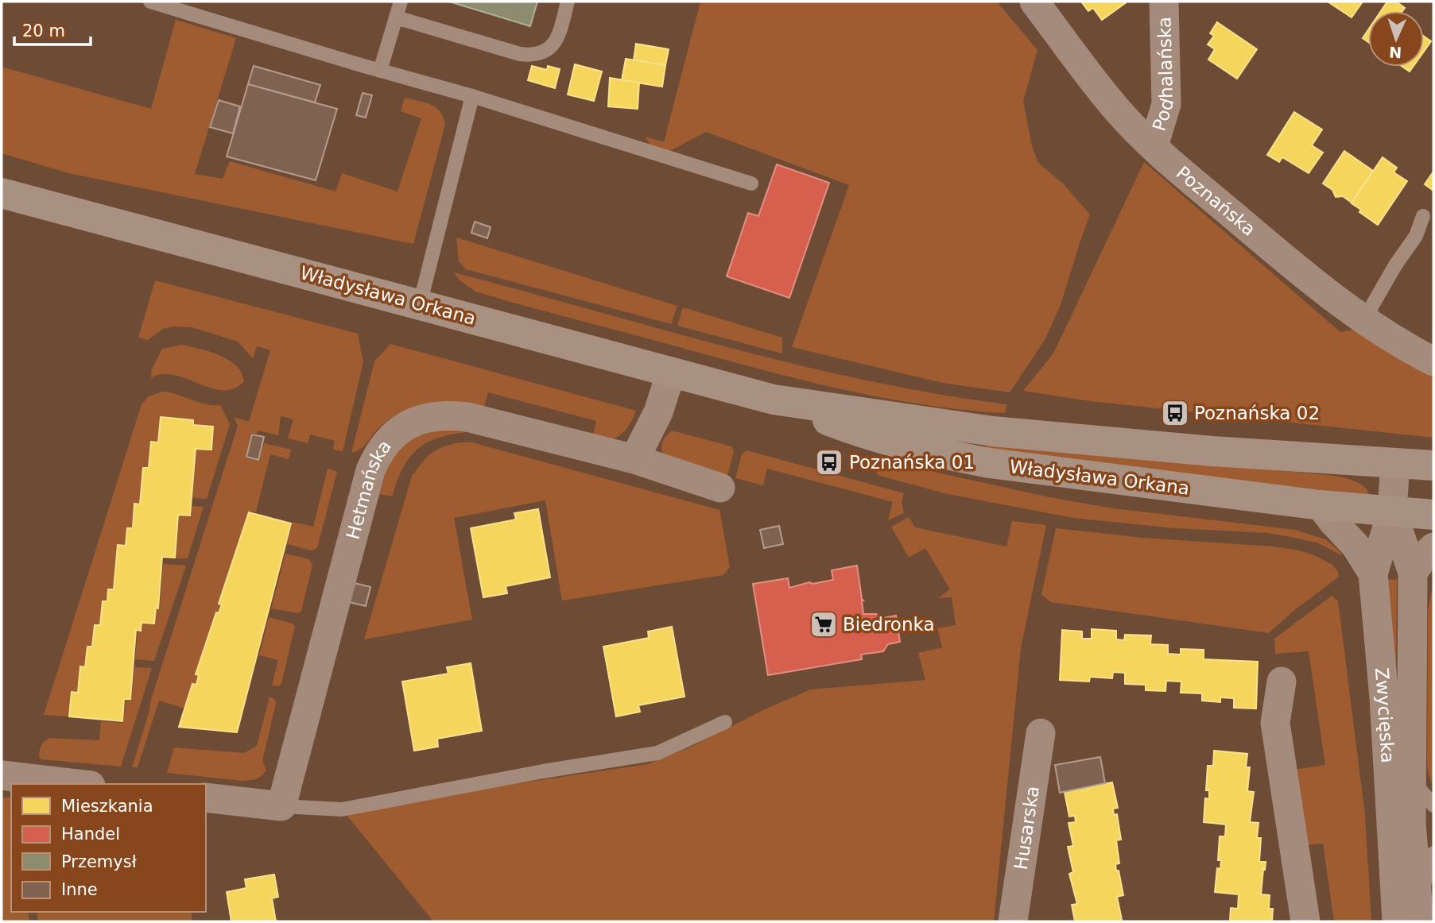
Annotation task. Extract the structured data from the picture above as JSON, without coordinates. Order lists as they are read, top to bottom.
{
  "streets": {
    "street": [
      "Podhalańska",
      "Poznańska",
      "Władysława Orkana",
      "Hetmańska",
      "Zwycięska",
      "Husarska"
    ]
  },
  "crossings": [
    ["Podhalańska", "Poznańska"],
    ["Władysława Orkana", "Zwycięska"]
  ],
  "places": {
    "bus stop": ["Poznańska 02", "Poznańska 01"],
    "supermarket": ["Biedronka"]
  },
  "legend": [
    "Mieszkania",
    "Handel",
    "Przemysł",
    "Inne"
  ],
  "scale_bar": "20 m",
  "north": "bottom"
}
